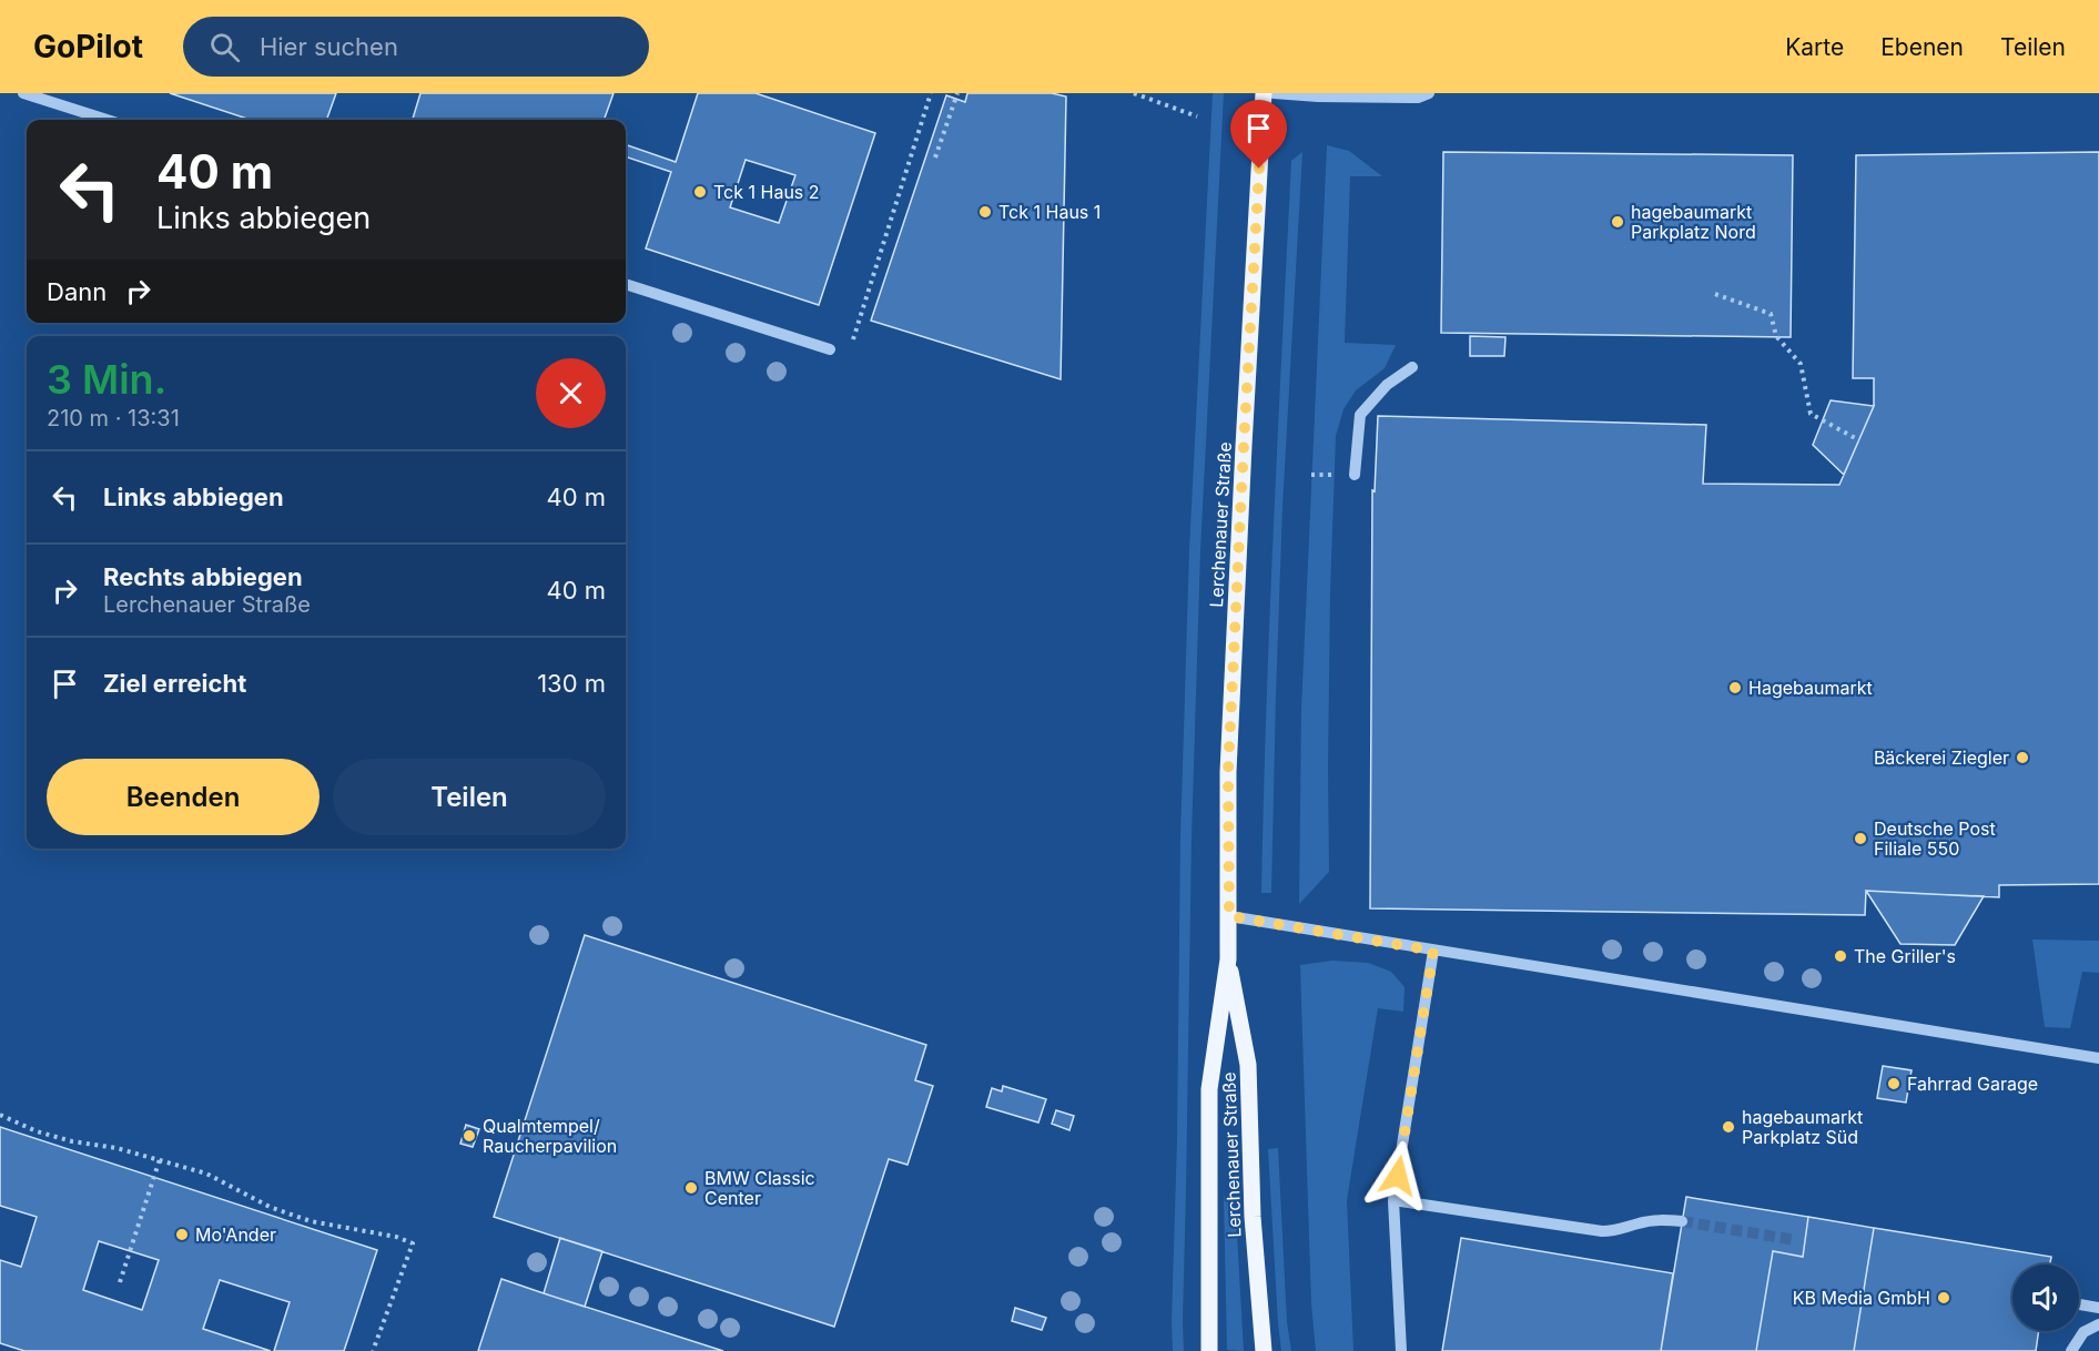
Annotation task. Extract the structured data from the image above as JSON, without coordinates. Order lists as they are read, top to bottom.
{
  "streets": {
    "main road": ["Lerchenauer Straße"]
  },
  "places": [
    "Tck 1 Haus 2",
    "Tck 1 Haus 1",
    "hagebaumarkt Parkplatz Nord",
    "Hagebaumarkt",
    "Bäckerei Ziegler",
    "Deutsche Post Filiale 550",
    "The Griller's",
    "Fahrrad Garage",
    "hagebaumarkt Parkplatz Süd",
    "Qualmtempel/ Raucherpavilion",
    "BMW Classic Center",
    "Mo'Ander",
    "KB Media GmbH"
  ],
  "page": {
    "header": "GoPilot",
    "search": "Hier suchen",
    "nav": ["Karte", "Ebenen", "Teilen"],
    "turn": ["40 m", "Links abbiegen"],
    "then": "Dann",
    "heading": ["3 Min.", "210 m · 13:31"],
    "list": [
      {
        "name": "Links abbiegen",
        "value": "40 m"
      },
      {
        "name": "Rechts abbiegen",
        "note": "Lerchenauer Straße",
        "value": "40 m"
      },
      {
        "name": "Ziel erreicht",
        "value": "130 m"
      }
    ],
    "buttons": ["Beenden", "Teilen"]
  }
}
